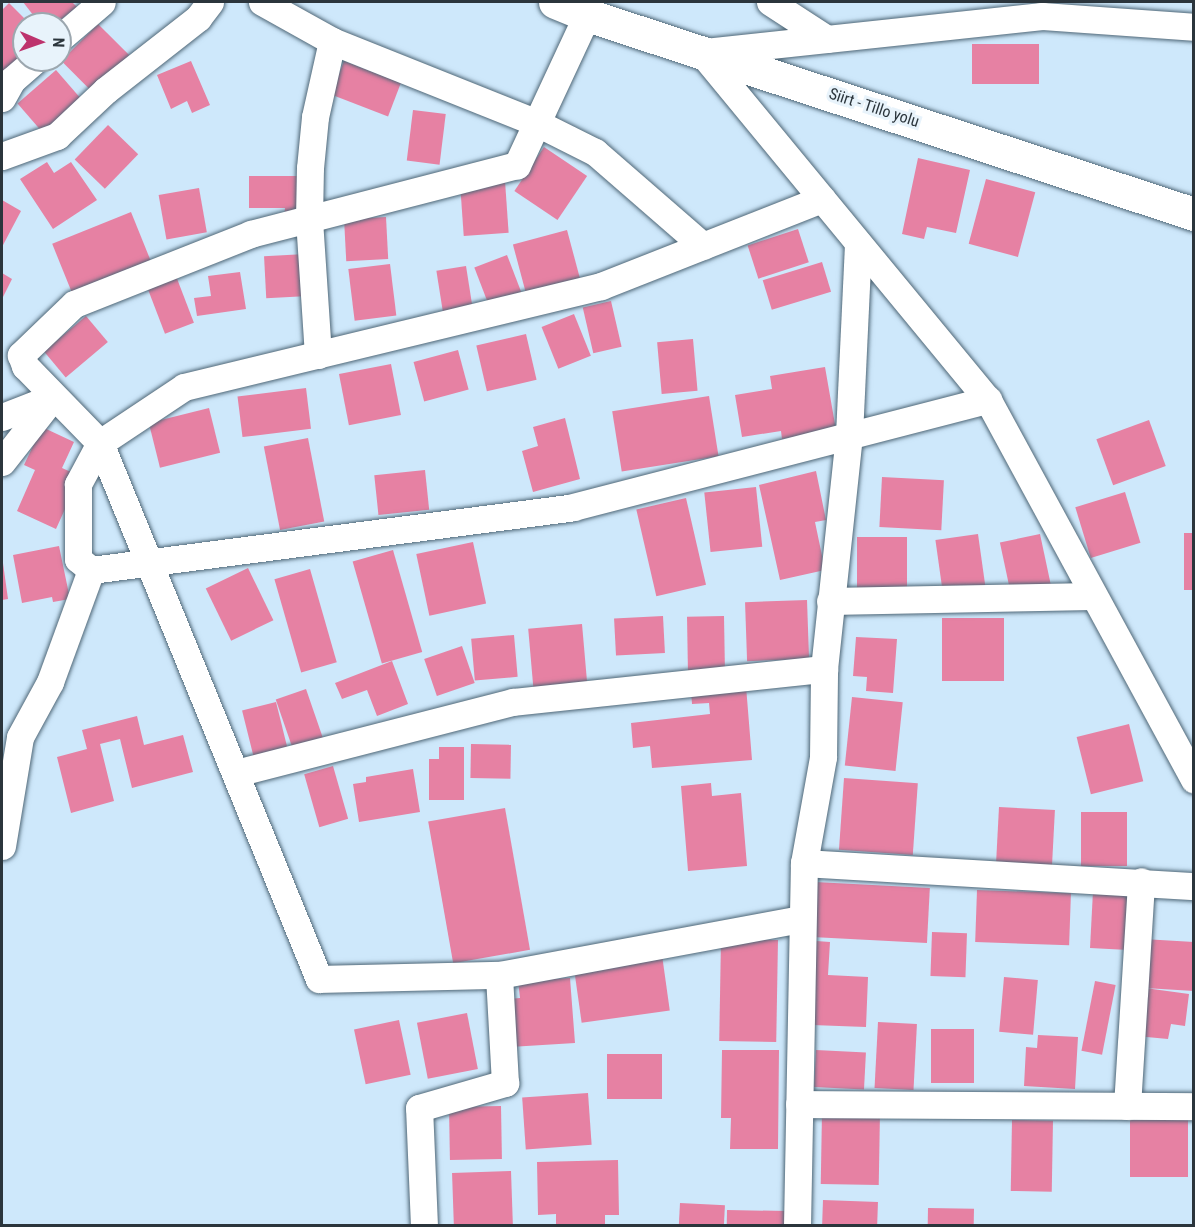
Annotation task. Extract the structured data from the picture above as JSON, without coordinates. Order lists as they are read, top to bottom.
{
  "streets": {
    "main road": ["Siirt - Tillo yolu"]
  },
  "north": "right"
}
